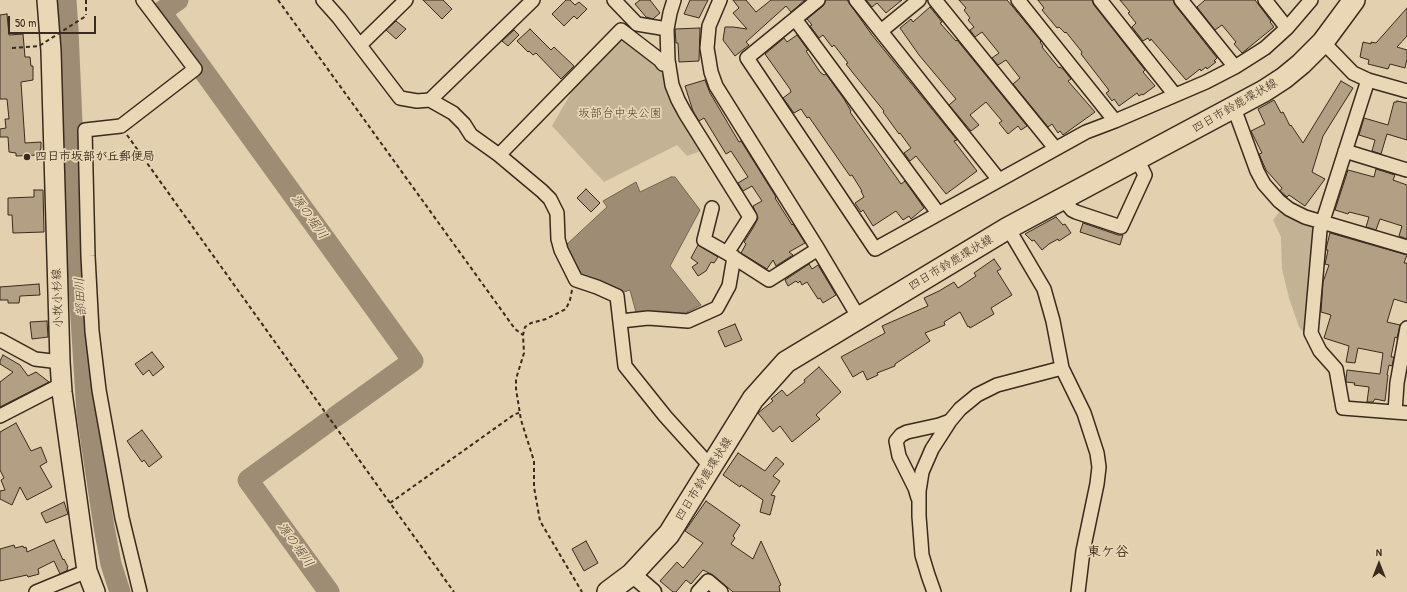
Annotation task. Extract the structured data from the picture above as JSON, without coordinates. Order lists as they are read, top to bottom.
{
  "streets": {
    "main road": ["四日市鈴鹿環状線", "小牧小杉線"]
  },
  "districts": ["東ケ谷"],
  "water": ["源の堀川", "部田川"],
  "parks": ["坂部台中央公園"],
  "places": ["四日市坂部が丘郵便局"],
  "scale_bar": "50 m",
  "north": "top"
}
